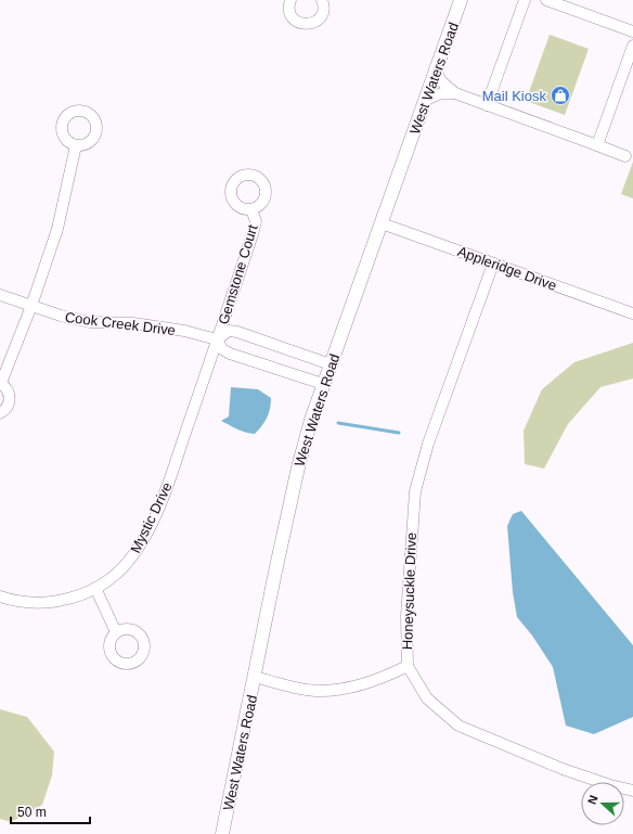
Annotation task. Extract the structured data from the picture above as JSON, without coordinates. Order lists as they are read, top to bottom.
{
  "streets": {
    "street": [
      "West Waters Road",
      "Appleridge Drive",
      "Gemstone Court",
      "Cook Creek Drive",
      "Mystic Drive",
      "Honeysuckle Drive"
    ]
  },
  "crossings": [
    ["West Waters Road", "Appleridge Drive"],
    ["West Waters Road", "Cook Creek Drive"],
    ["Appleridge Drive", "Honeysuckle Drive"],
    ["Gemstone Court", "Cook Creek Drive"],
    ["Gemstone Court", "Mystic Drive"],
    ["Cook Creek Drive", "Mystic Drive"]
  ],
  "places": {
    "shop": ["Mail Kiosk"]
  },
  "scale_bar": "50 m",
  "north": "left"
}
